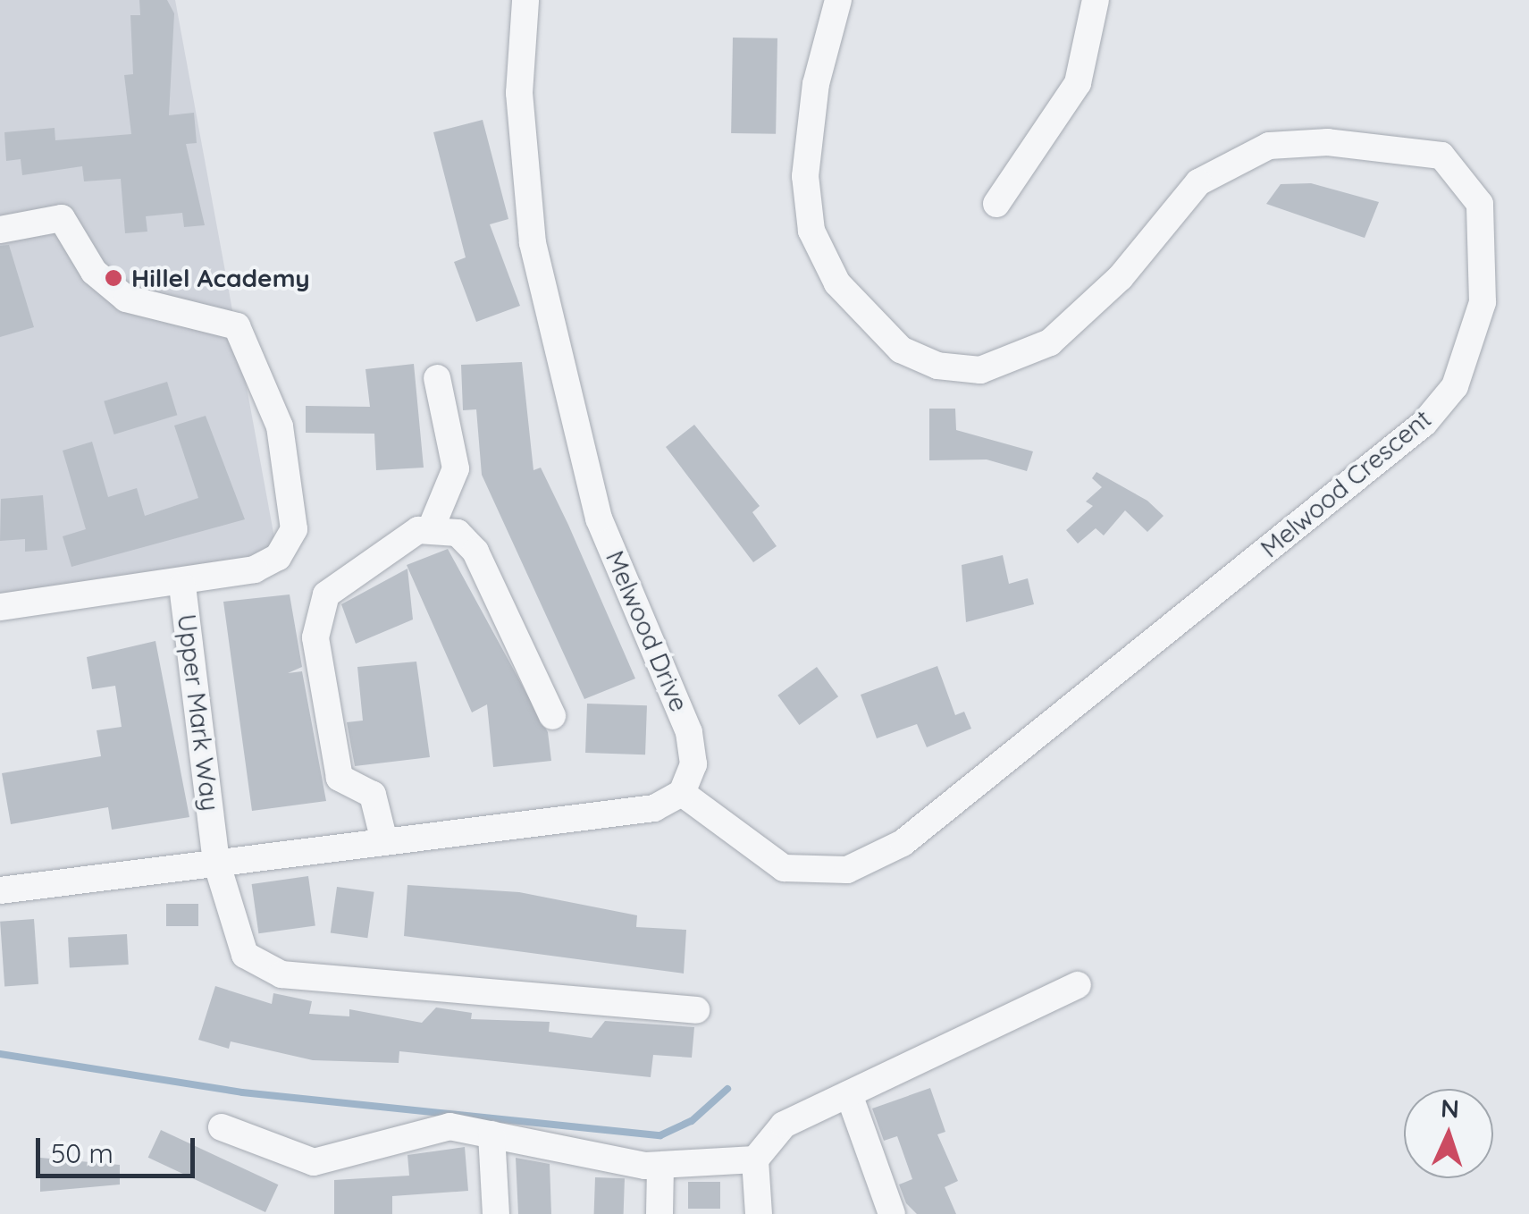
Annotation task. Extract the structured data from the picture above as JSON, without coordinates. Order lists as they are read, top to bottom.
{
  "streets": {
    "street": ["Melwood Crescent", "Melwood Drive", "Upper Mark Way"]
  },
  "crossings": [
    ["Melwood Crescent", "Melwood Drive"]
  ],
  "places": ["Hillel Academy"],
  "scale_bar": "50 m",
  "north": "top"
}
